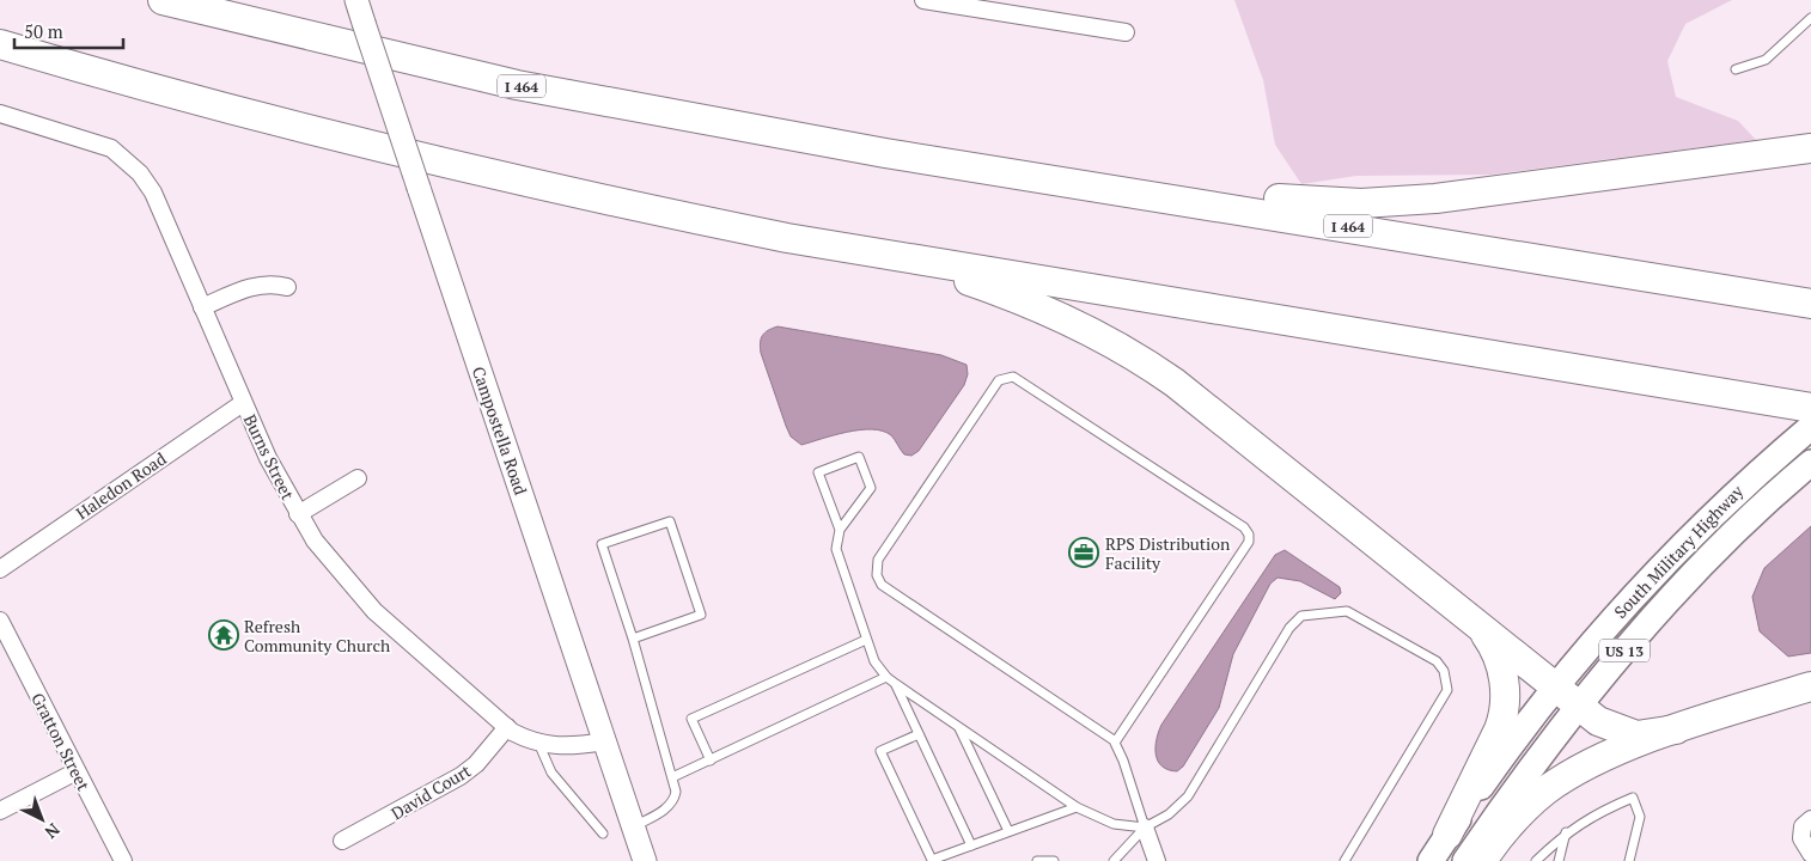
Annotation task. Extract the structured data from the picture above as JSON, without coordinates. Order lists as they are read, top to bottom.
{
  "streets": {
    "highway": ["I 464"],
    "main road": ["Campostella Road", "South Military Highway", "US 13"],
    "street": [
      "Burns Street",
      "Haledon Road",
      "Gratton Street",
      "David Court"
    ]
  },
  "crossings": [
    ["Campostella Road", "Burns Street"],
    ["Burns Street", "Haledon Road"],
    ["Burns Street", "David Court"]
  ],
  "places": {
    "office": ["RPS Distribution Facility"],
    "temple": ["Refresh Community Church"]
  },
  "scale_bar": "50 m",
  "north": "bottom right"
}
